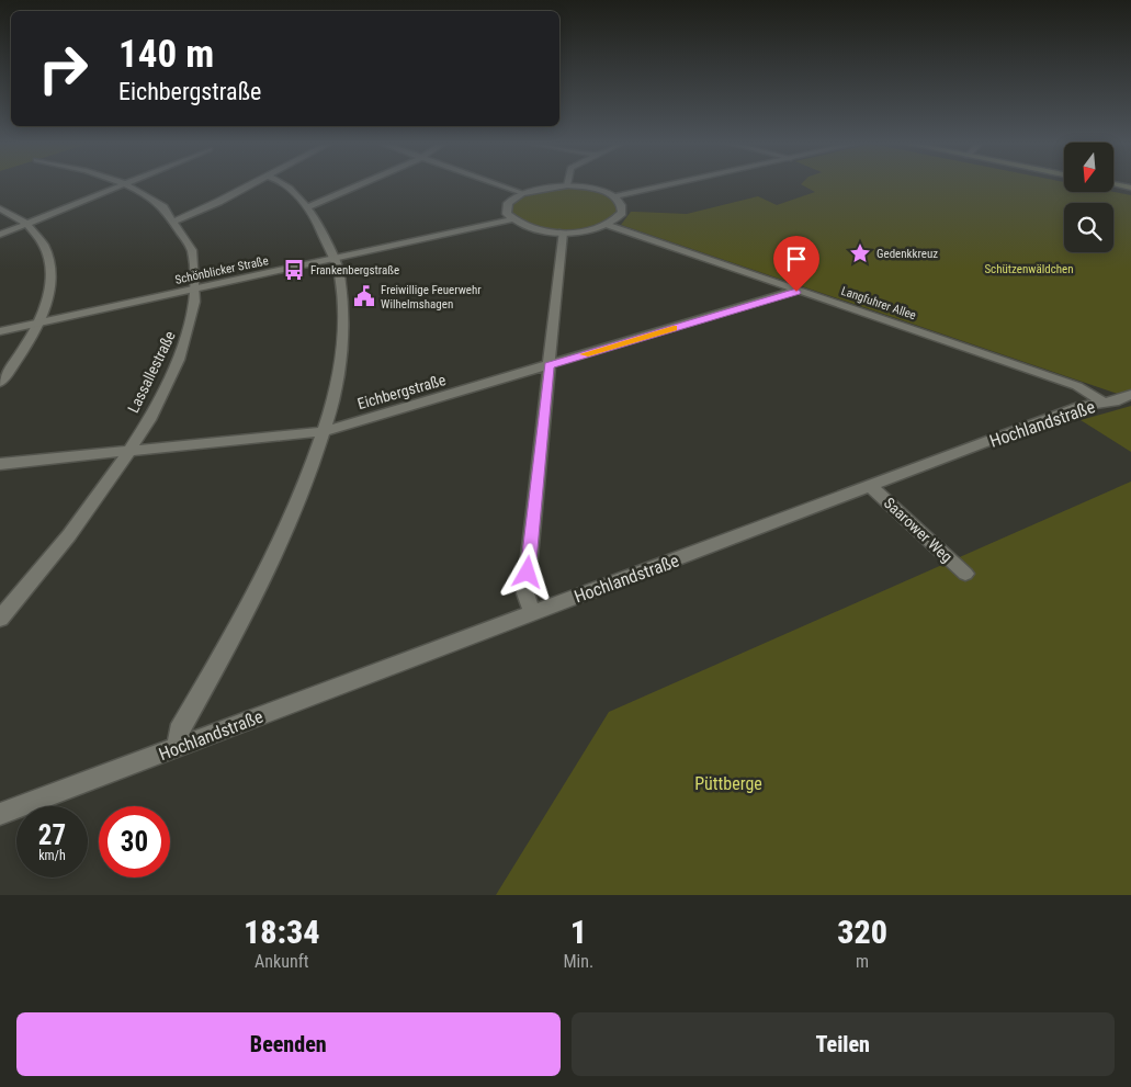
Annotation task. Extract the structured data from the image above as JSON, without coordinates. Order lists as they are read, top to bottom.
{
  "streets": {
    "street": [
      "Schönblicker Straße",
      "Langfuhrer Allee",
      "Lassallestraße",
      "Eichbergstraße",
      "Hochlandstraße",
      "Saarower Weg"
    ]
  },
  "crossings": [
    ["Schönblicker Straße", "Lassallestraße"],
    ["Langfuhrer Allee", "Eichbergstraße"],
    ["Langfuhrer Allee", "Hochlandstraße"],
    ["Lassallestraße", "Eichbergstraße"],
    ["Hochlandstraße", "Saarower Weg"]
  ],
  "parks": ["Schützenwäldchen", "Püttberge"],
  "places": {
    "place": ["Gedenkkreuz"],
    "bus stop": ["Frankenbergstraße"],
    "public building": ["Freiwillige Feuerwehr Wilhelmshagen"]
  },
  "north": "bottom",
  "page": {
    "turn": ["140 m", "Eichbergstraße"],
    "speed": "27 km/h",
    "limit": "30",
    "eta": [
      "18:34",
      "Ankunft",
      "1",
      "Min.",
      "320",
      "m"
    ],
    "buttons": ["Beenden", "Teilen"]
  }
}
